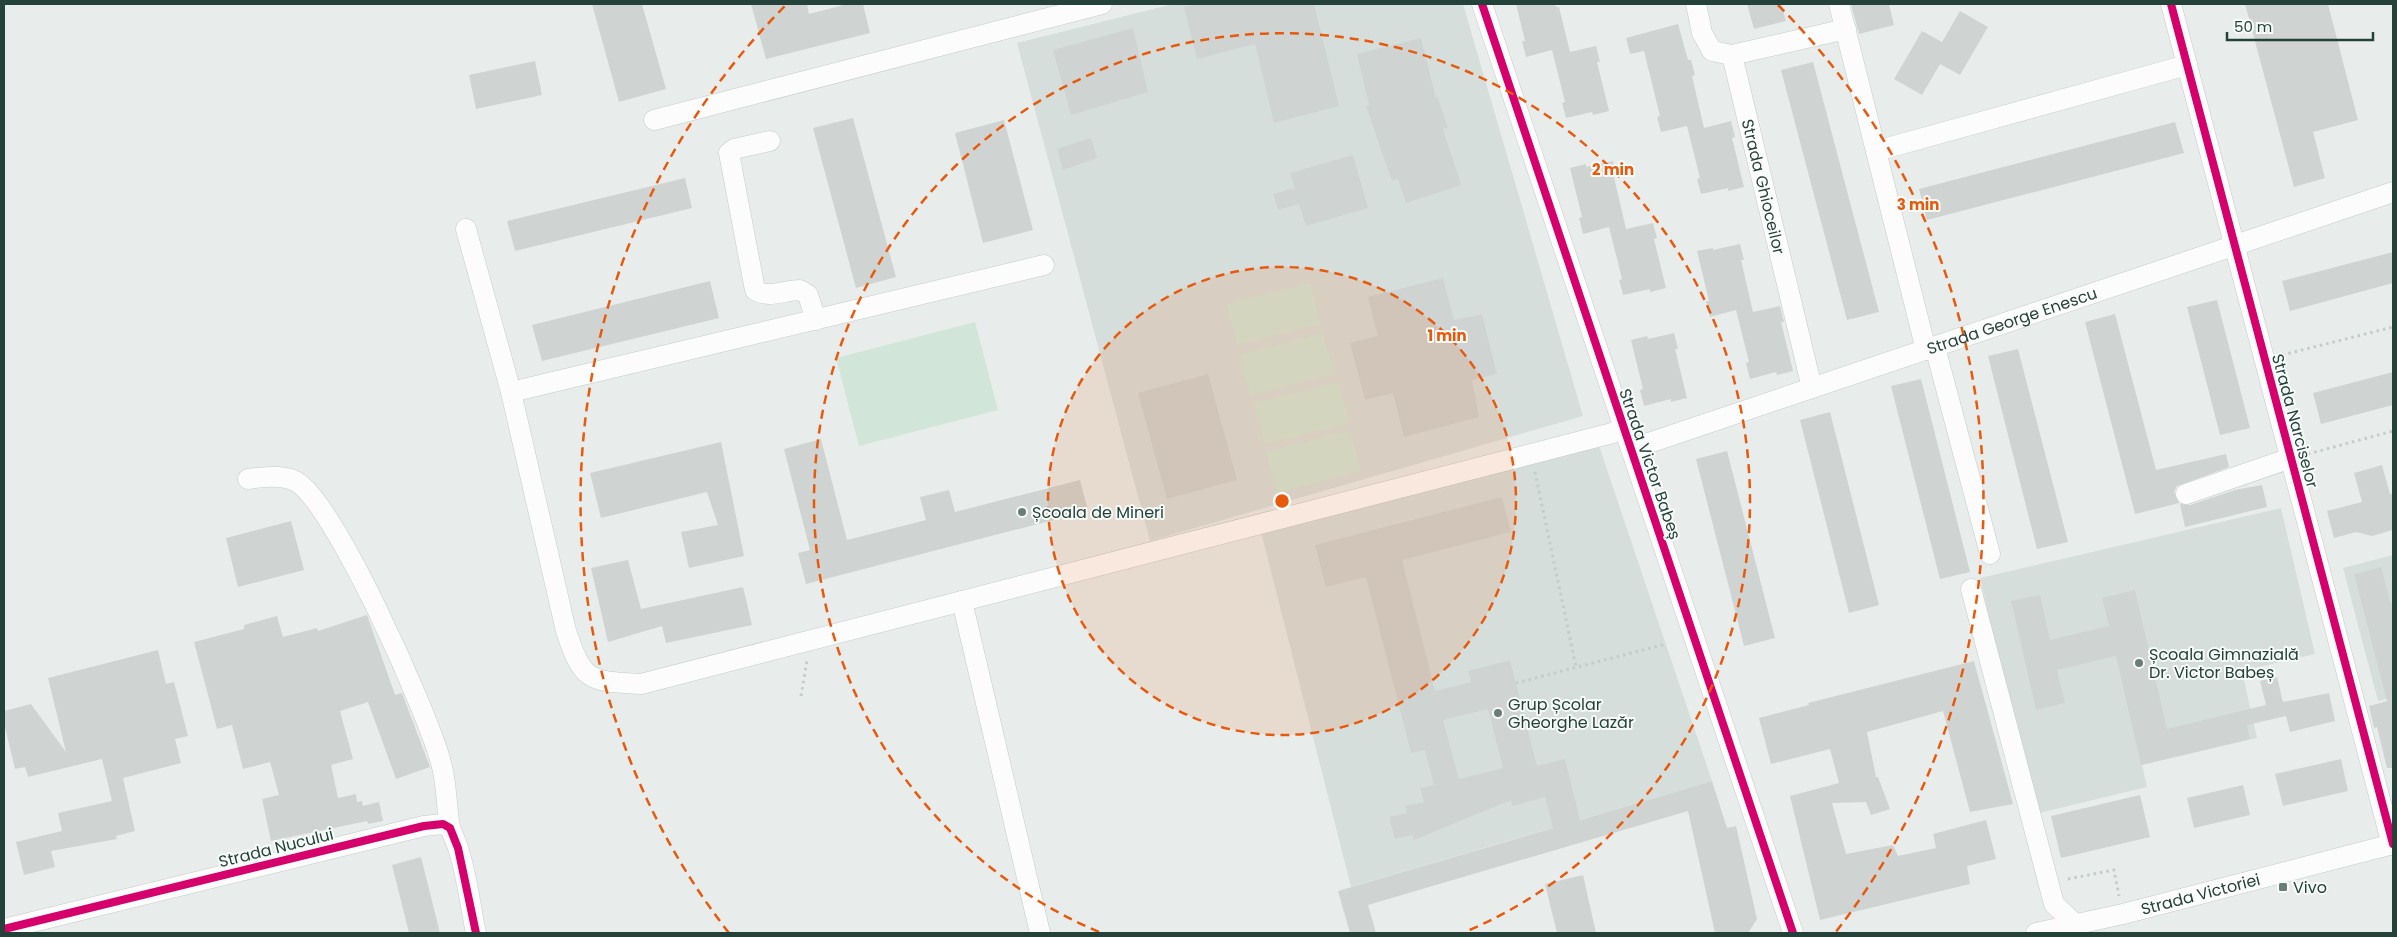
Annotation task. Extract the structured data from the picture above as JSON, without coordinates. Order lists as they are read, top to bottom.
{
  "streets": {
    "street": [
      "Strada Ghioceilor",
      "Strada George Enescu",
      "Strada Narciselor",
      "Strada Victor Babeș",
      "Strada Nucului",
      "Strada Victoriei"
    ]
  },
  "crossings": [
    ["Strada Ghioceilor", "Strada George Enescu"],
    ["Strada George Enescu", "Strada Narciselor"],
    ["Strada George Enescu", "Strada Victor Babeș"],
    ["Strada Narciselor", "Strada Victoriei"]
  ],
  "places": {
    "other": ["Școala de Mineri", "Școala Gimnazială Dr. Victor Babeș", "Grup Școlar Gheorghe Lazăr"],
    "transit": ["Vivo"]
  },
  "scale_bar": "50 m",
  "rings": ["2 min", "3 min", "1 min"]
}
